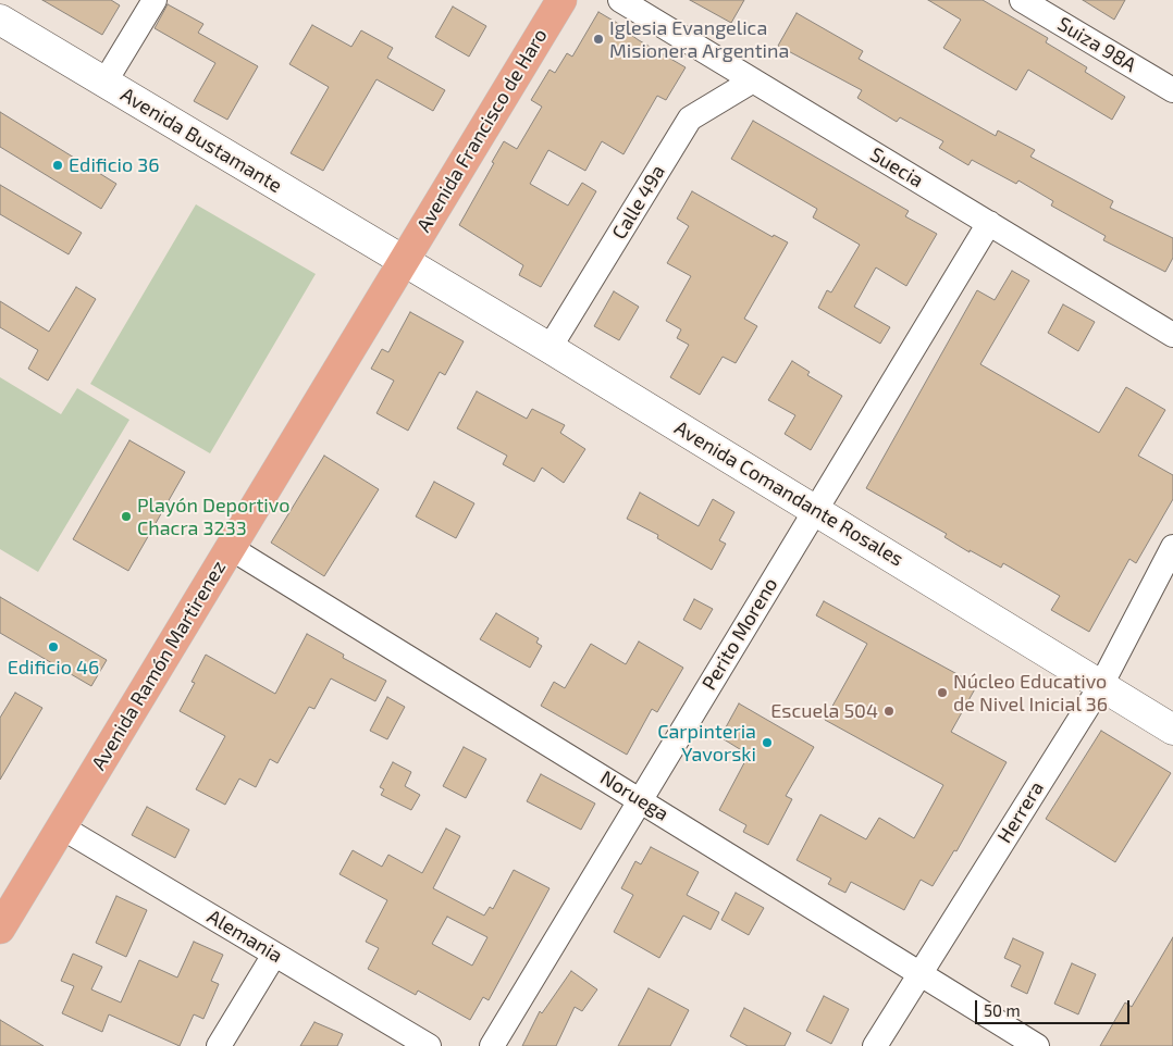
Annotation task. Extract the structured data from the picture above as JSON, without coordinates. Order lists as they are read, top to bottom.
{
  "streets": {
    "main road": [
      "Avenida Francisco de Haro",
      "Avenida Bustamante",
      "Avenida Comandante Rosales",
      "Avenida Ramón Martirenez"
    ],
    "street": [
      "Suiza 98A",
      "Suecia",
      "Calle 49a",
      "Perito Moreno",
      "Noruega",
      "Herrera",
      "Alemania"
    ]
  },
  "crossings": [
    ["Avenida Francisco de Haro", "Avenida Bustamante"],
    ["Avenida Francisco de Haro", "Avenida Comandante Rosales"],
    ["Avenida Francisco de Haro", "Avenida Ramón Martirenez"],
    ["Avenida Bustamante", "Avenida Comandante Rosales"],
    ["Avenida Bustamante", "Avenida Ramón Martirenez"],
    ["Suecia", "Calle 49a"],
    ["Suecia", "Perito Moreno"],
    ["Calle 49a", "Avenida Comandante Rosales"],
    ["Avenida Comandante Rosales", "Perito Moreno"],
    ["Avenida Comandante Rosales", "Avenida Ramón Martirenez"],
    ["Avenida Comandante Rosales", "Herrera"],
    ["Perito Moreno", "Noruega"],
    ["Avenida Ramón Martirenez", "Noruega"],
    ["Avenida Ramón Martirenez", "Alemania"],
    ["Noruega", "Herrera"]
  ],
  "places": [
    "Iglesia Evangelica Misionera Argentina",
    "Edificio 36",
    "Playón Deportivo Chacra 3233",
    "Edificio 46",
    "Núcleo Educativo de Nivel Inicial 36",
    "Escuela 504",
    "Carpinteria Yavorski"
  ],
  "scale_bar": "50 m"
}
